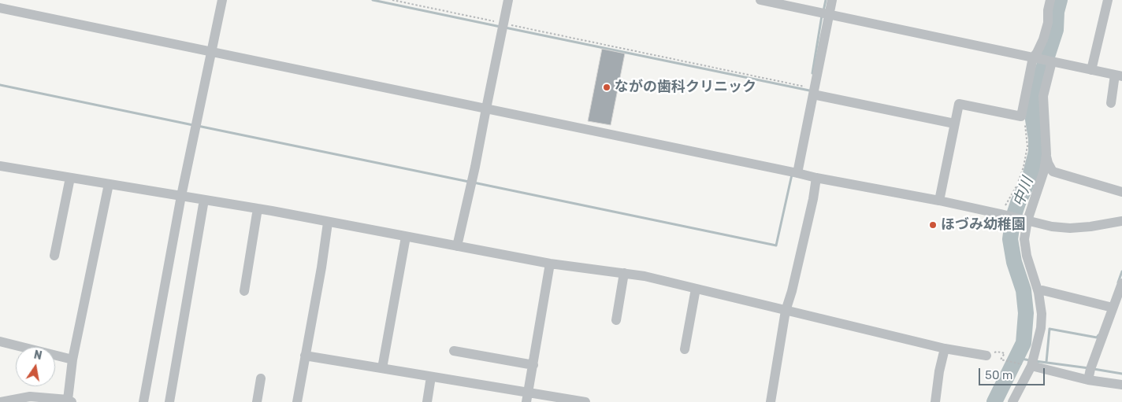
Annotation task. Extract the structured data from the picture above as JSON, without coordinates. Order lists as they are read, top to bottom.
{
  "water": ["中川"],
  "places": ["ながの歯科クリニック", "ほづみ幼稚園"],
  "scale_bar": "50 m",
  "north": "top"
}
